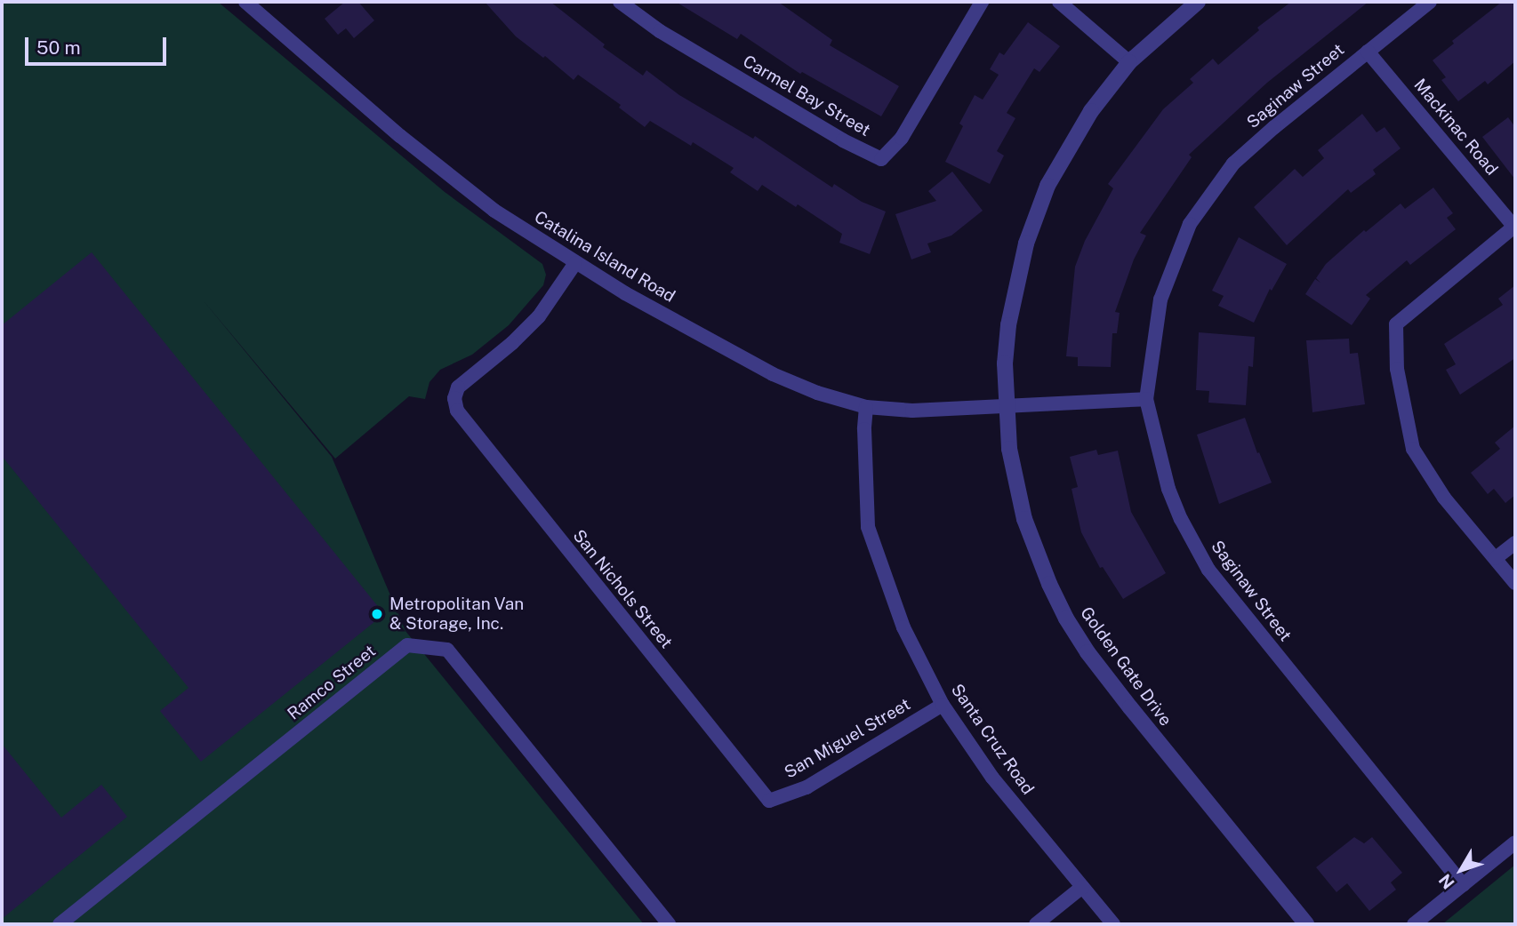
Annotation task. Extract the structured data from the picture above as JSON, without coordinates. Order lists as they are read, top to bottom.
{
  "streets": {
    "street": [
      "Saginaw Street",
      "Carmel Bay Street",
      "Mackinac Road",
      "Catalina Island Road",
      "San Nichols Street",
      "Golden Gate Drive",
      "Ramco Street",
      "San Miguel Street",
      "Santa Cruz Road"
    ]
  },
  "crossings": [
    ["Saginaw Street", "Mackinac Road"],
    ["Saginaw Street", "Catalina Island Road"],
    ["Catalina Island Road", "San Nichols Street"],
    ["Catalina Island Road", "Golden Gate Drive"],
    ["Catalina Island Road", "Santa Cruz Road"],
    ["San Nichols Street", "San Miguel Street"],
    ["San Miguel Street", "Santa Cruz Road"]
  ],
  "places": ["Metropolitan Van & Storage, Inc."],
  "scale_bar": "50 m",
  "north": "bottom left"
}
